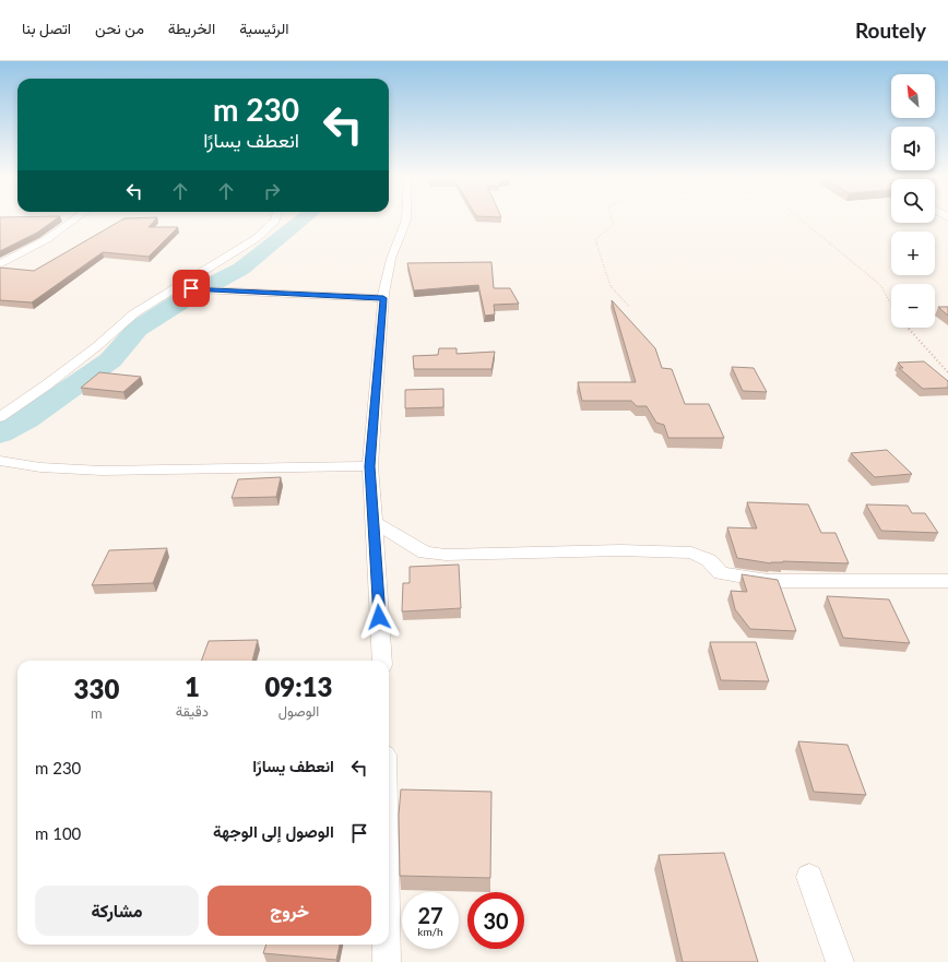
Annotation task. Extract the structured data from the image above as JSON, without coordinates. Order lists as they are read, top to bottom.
{
  "north": "top left",
  "page": {
    "header": "Routely",
    "nav": [
      "الرئيسية",
      "الخريطة",
      "من نحن",
      "اتصل بنا"
    ],
    "map_buttons": ["+", "−"],
    "turn": ["230 m", "انعطف يسارًا"],
    "eta": [
      "09:13",
      "الوصول",
      "1",
      "دقيقة",
      "330",
      "m"
    ],
    "list": [
      {
        "name": "انعطف يسارًا",
        "value": "230 m"
      },
      {
        "name": "الوصول إلى الوجهة",
        "value": "100 m"
      }
    ],
    "buttons": ["خروج", "مشاركة"],
    "speed": "27 km/h",
    "limit": "30"
  }
}
